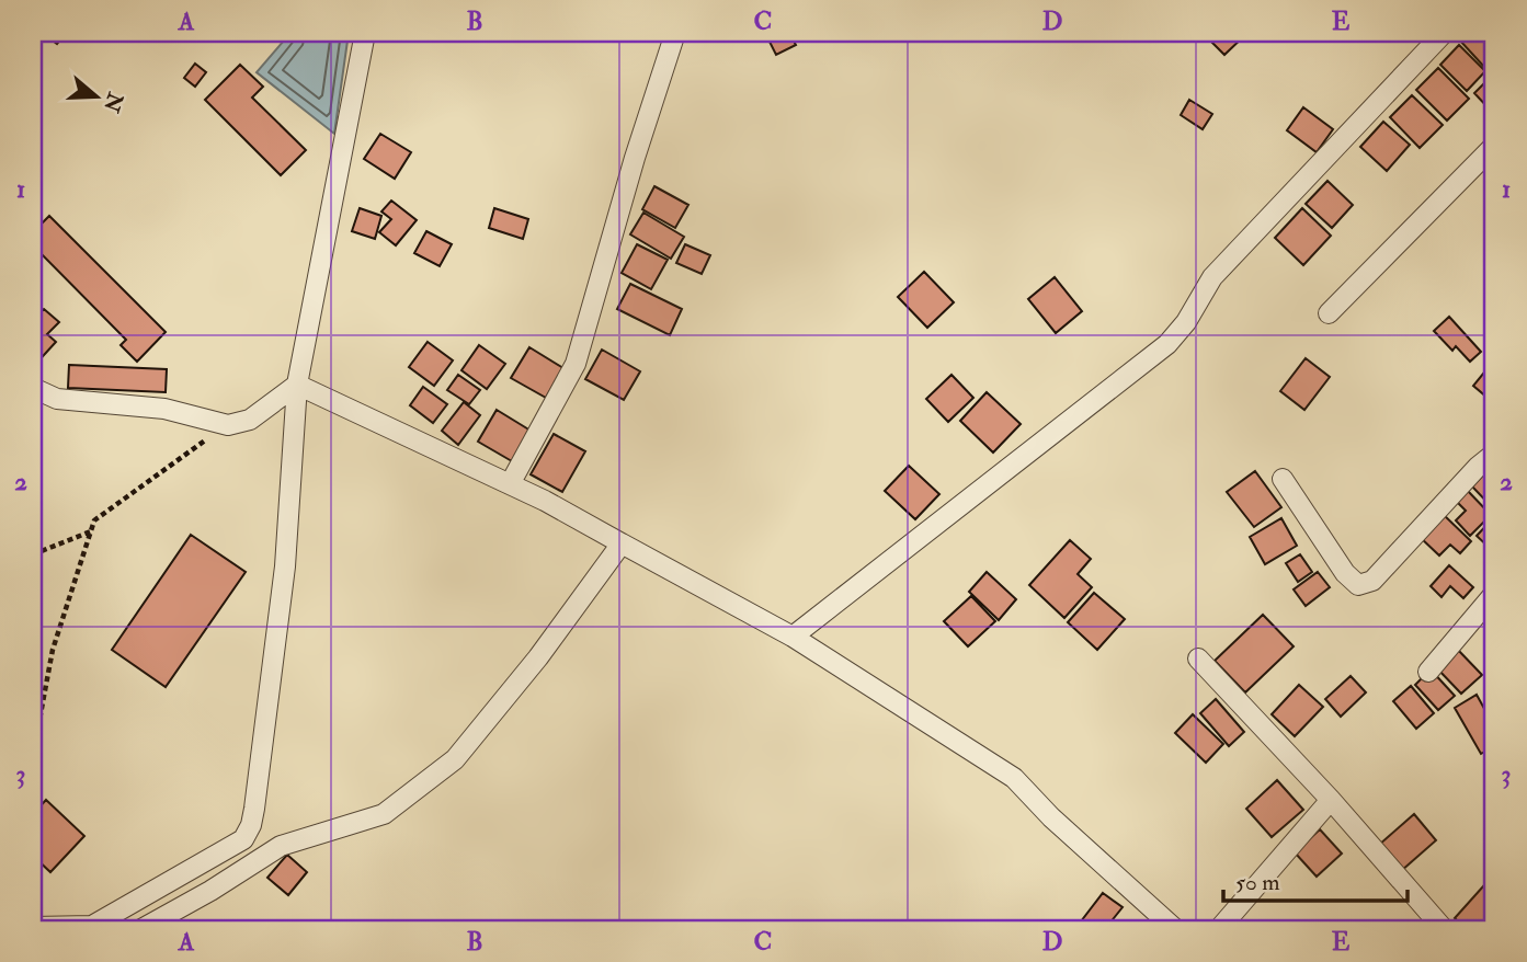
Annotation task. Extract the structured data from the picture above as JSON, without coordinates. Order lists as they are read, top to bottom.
{
  "scale_bar": "50 m",
  "north": "right",
  "grid": {
    "columns": [
      "A",
      "B",
      "C",
      "D",
      "E"
    ],
    "rows": ["1", "2", "3"]
  }
}
